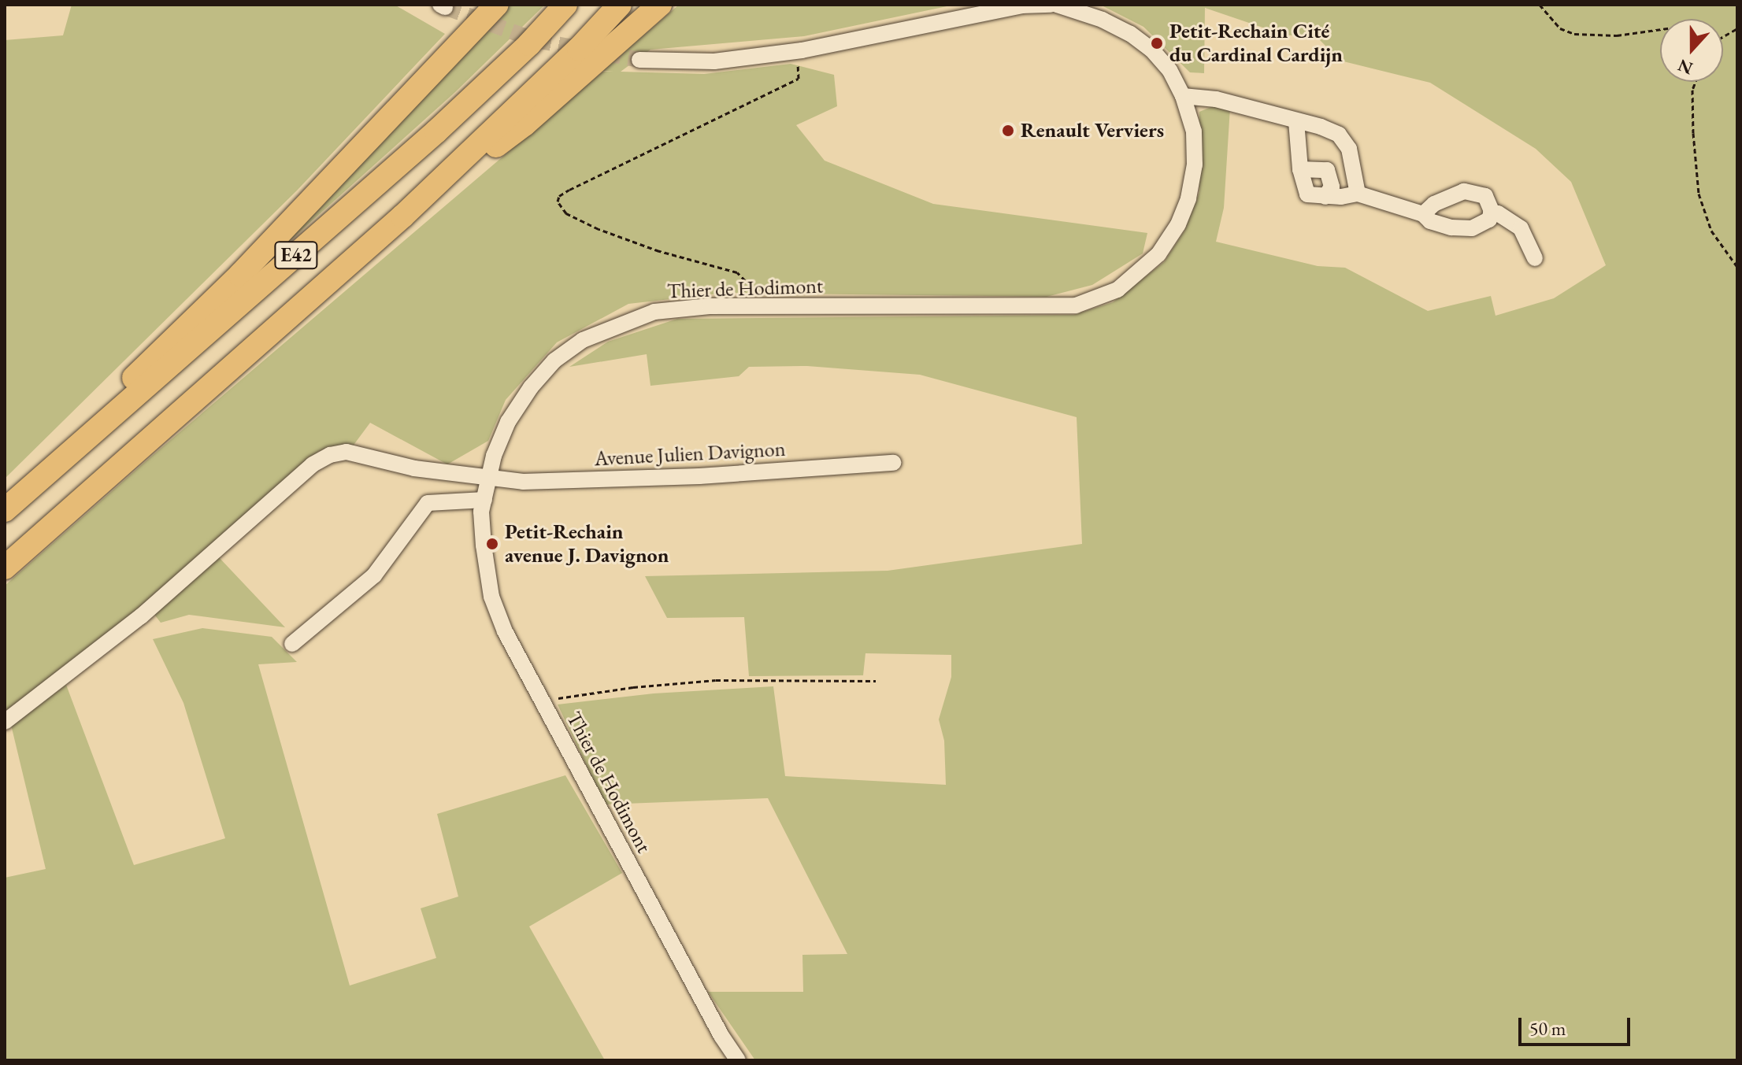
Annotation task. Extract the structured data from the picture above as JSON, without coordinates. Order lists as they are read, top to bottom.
{
  "streets": {
    "highway": ["E42"],
    "street": ["Thier de Hodimont", "Avenue Julien Davignon"]
  },
  "crossings": [
    ["Thier de Hodimont", "Avenue Julien Davignon"]
  ],
  "places": ["Petit-Rechain Cité du Cardinal Cardijn", "Renault Verviers", "Petit-Rechain avenue J. Davignon"],
  "scale_bar": "50 m",
  "north": "bottom"
}
